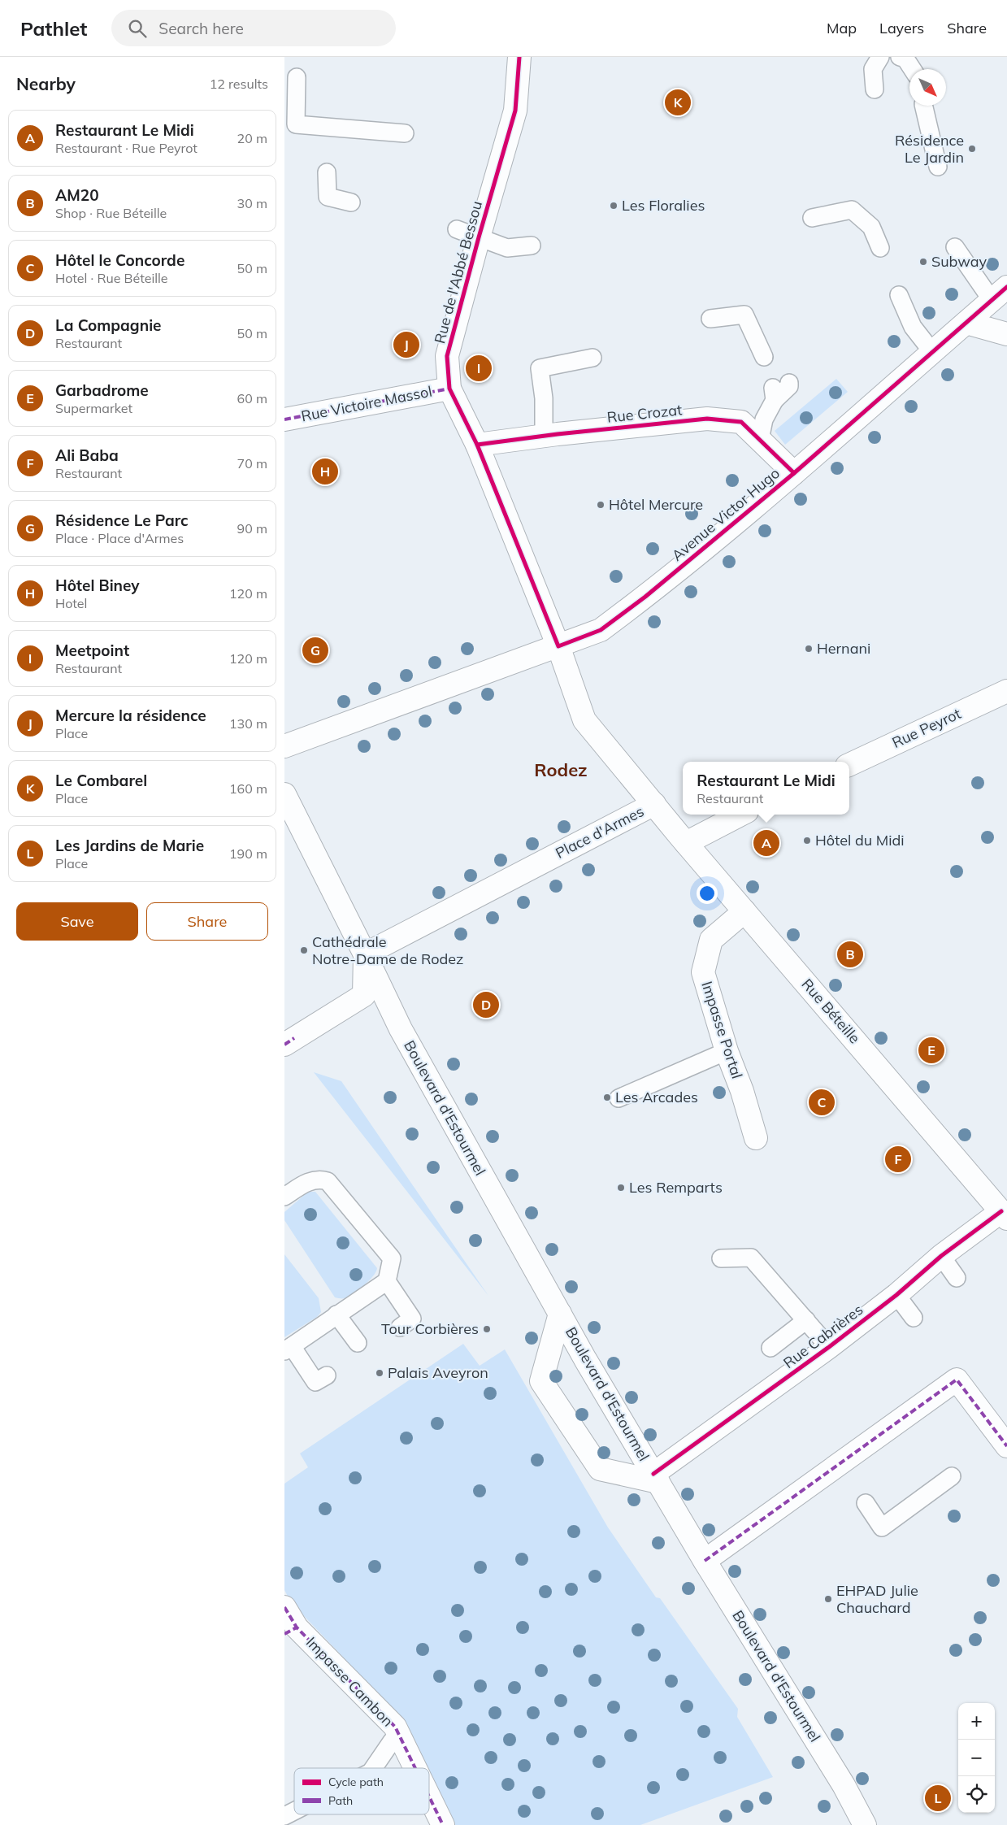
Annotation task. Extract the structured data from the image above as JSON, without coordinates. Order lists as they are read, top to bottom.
{
  "streets": {
    "street": [
      "Rue de l'Abbé Bessou",
      "Rue Victoire Massol",
      "Rue Crozat",
      "Avenue Victor Hugo",
      "Rue Peyrot",
      "Place d'Armes",
      "Rue Béteille",
      "Impasse Portal",
      "Boulevard d'Estourmel",
      "Rue Cabrières",
      "Impasse Cambon"
    ]
  },
  "crossings": [
    ["Rue de l'Abbé Bessou", "Rue Victoire Massol"],
    ["Rue de l'Abbé Bessou", "Rue Crozat"],
    ["Rue de l'Abbé Bessou", "Avenue Victor Hugo"],
    ["Rue de l'Abbé Bessou", "Place d'Armes"],
    ["Rue Crozat", "Avenue Victor Hugo"],
    ["Avenue Victor Hugo", "Place d'Armes"],
    ["Place d'Armes", "Rue Béteille"],
    ["Place d'Armes", "Boulevard d'Estourmel"],
    ["Rue Béteille", "Impasse Portal"],
    ["Rue Béteille", "Rue Cabrières"],
    ["Boulevard d'Estourmel", "Rue Cabrières"]
  ],
  "districts": ["Rodez"],
  "places": [
    "Résidence Le Jardin",
    "Les Floralies",
    "Subway",
    "Hôtel Mercure",
    "Hernani",
    "Hôtel du Midi",
    "Cathédrale Notre-Dame de Rodez",
    "Les Arcades",
    "Les Remparts",
    "Tour Corbières",
    "Palais Aveyron",
    "EHPAD Julie Chauchard"
  ],
  "legend": ["Cycle path", "Path"],
  "north": "bottom right",
  "page": {
    "header": "Pathlet",
    "search": "Search here",
    "nav": ["Map", "Layers", "Share"],
    "heading": ["Nearby", "12 results"],
    "pins": [
      "K",
      "J",
      "I",
      "H",
      "G",
      "A",
      "B",
      "D",
      "E",
      "C",
      "F",
      "L"
    ],
    "list": [
      {
        "mark": "A",
        "name": "Restaurant Le Midi",
        "note": "Restaurant · Rue Peyrot",
        "value": "20 m"
      },
      {
        "mark": "B",
        "name": "AM20",
        "note": "Shop · Rue Béteille",
        "value": "30 m"
      },
      {
        "mark": "C",
        "name": "Hôtel le Concorde",
        "note": "Hotel · Rue Béteille",
        "value": "50 m"
      },
      {
        "mark": "D",
        "name": "La Compagnie",
        "note": "Restaurant",
        "value": "50 m"
      },
      {
        "mark": "E",
        "name": "Garbadrome",
        "note": "Supermarket",
        "value": "60 m"
      },
      {
        "mark": "F",
        "name": "Ali Baba",
        "note": "Restaurant",
        "value": "70 m"
      },
      {
        "mark": "G",
        "name": "Résidence Le Parc",
        "note": "Place · Place d'Armes",
        "value": "90 m"
      },
      {
        "mark": "H",
        "name": "Hôtel Biney",
        "note": "Hotel",
        "value": "120 m"
      },
      {
        "mark": "I",
        "name": "Meetpoint",
        "note": "Restaurant",
        "value": "120 m"
      },
      {
        "mark": "J",
        "name": "Mercure la résidence",
        "note": "Place",
        "value": "130 m"
      },
      {
        "mark": "K",
        "name": "Le Combarel",
        "note": "Place",
        "value": "160 m"
      },
      {
        "mark": "L",
        "name": "Les Jardins de Marie",
        "note": "Place",
        "value": "190 m"
      }
    ],
    "popup": ["Restaurant Le Midi", "Restaurant"],
    "buttons": ["Save", "Share"],
    "map_buttons": ["+", "−"]
  }
}
